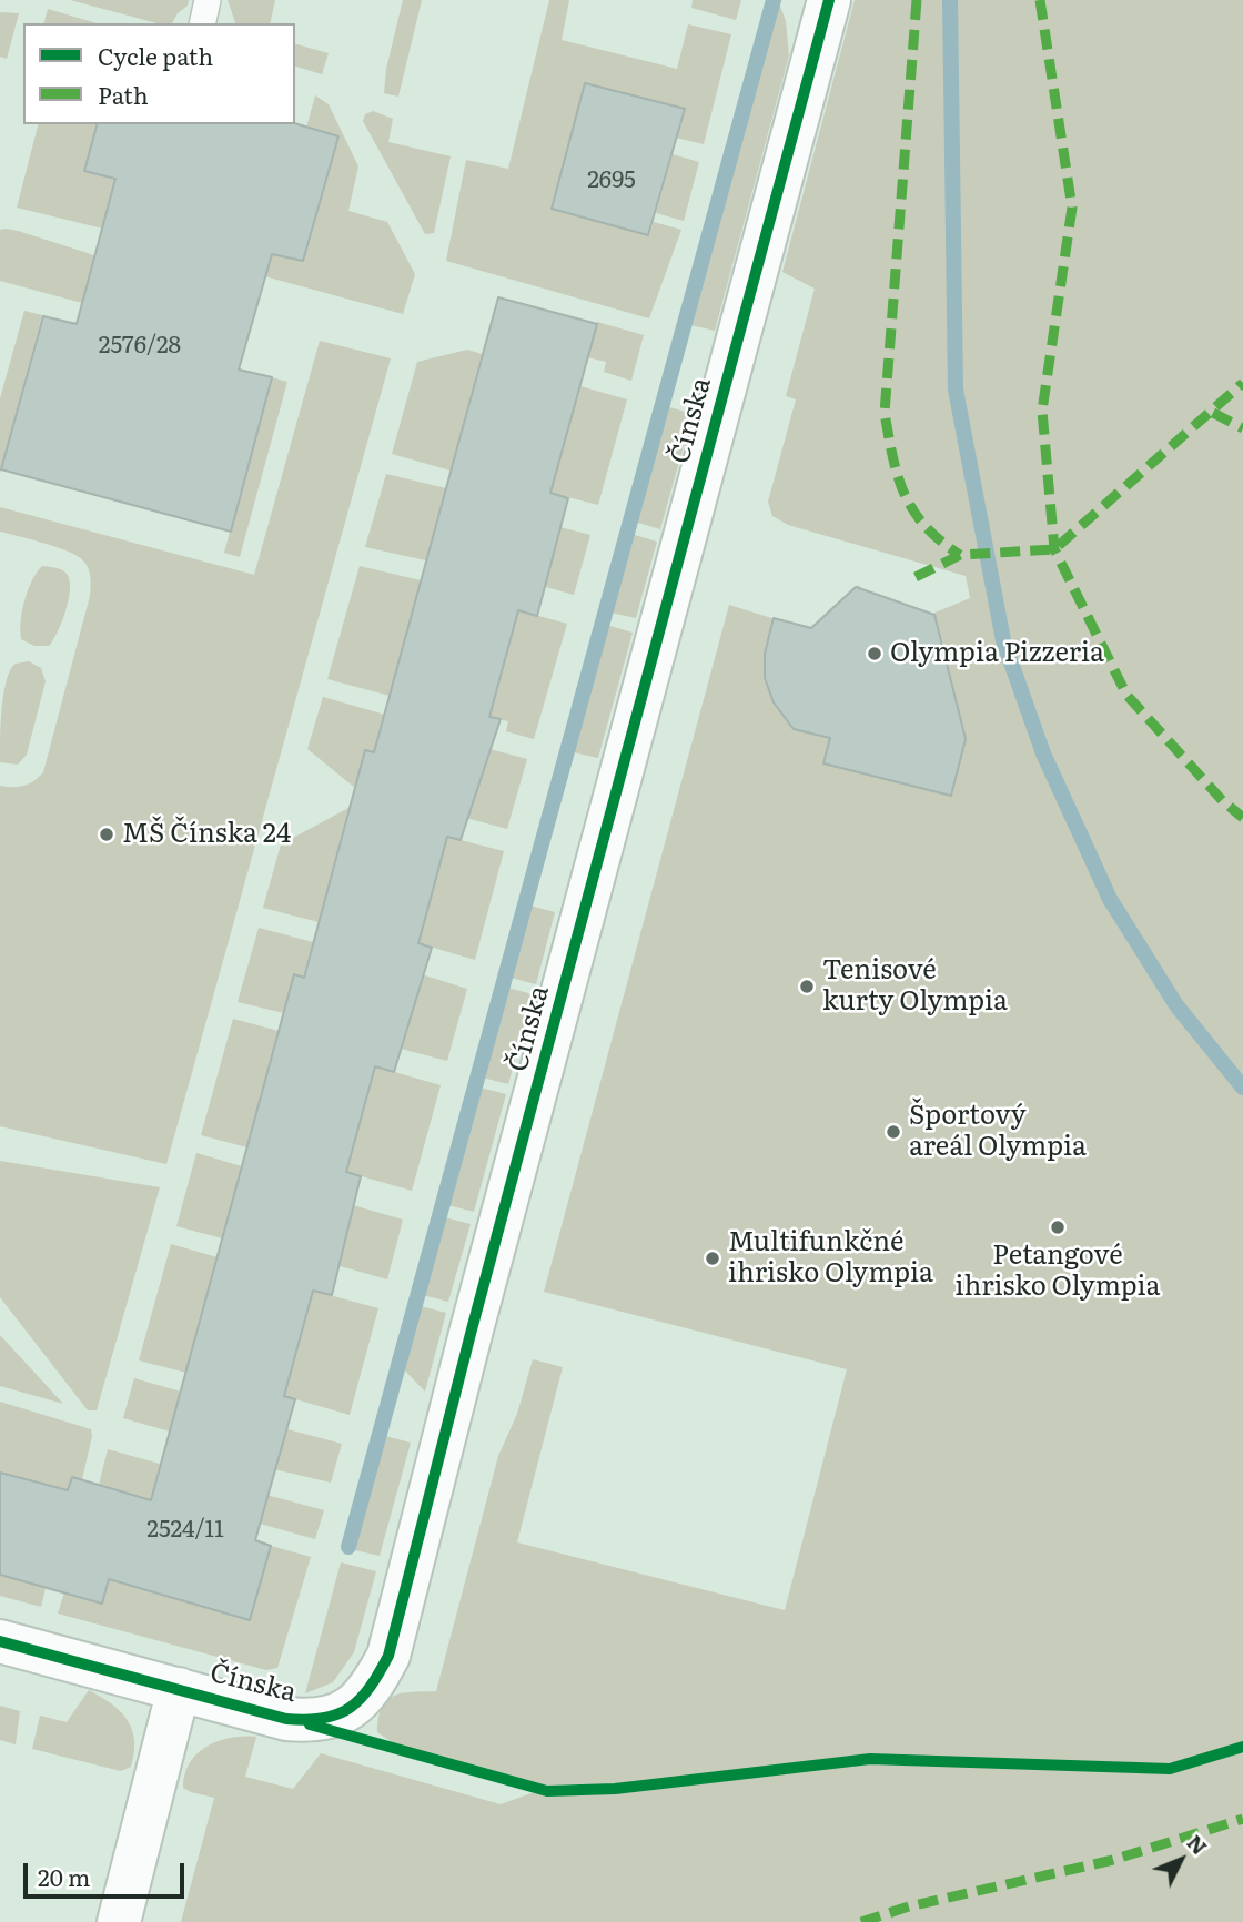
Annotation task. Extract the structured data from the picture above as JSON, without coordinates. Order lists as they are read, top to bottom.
{
  "streets": {
    "street": ["Čínska"]
  },
  "places": [
    "Olympia Pizzeria",
    "MŠ Čínska 24",
    "Tenisové kurty Olympia",
    "Športový areál Olympia",
    "Petangové ihrisko Olympia",
    "Multifunkčné ihrisko Olympia"
  ],
  "house_numbers": ["2695", "2576/28", "2524/11"],
  "legend": ["Cycle path", "Path"],
  "scale_bar": "20 m",
  "north": "top right"
}
